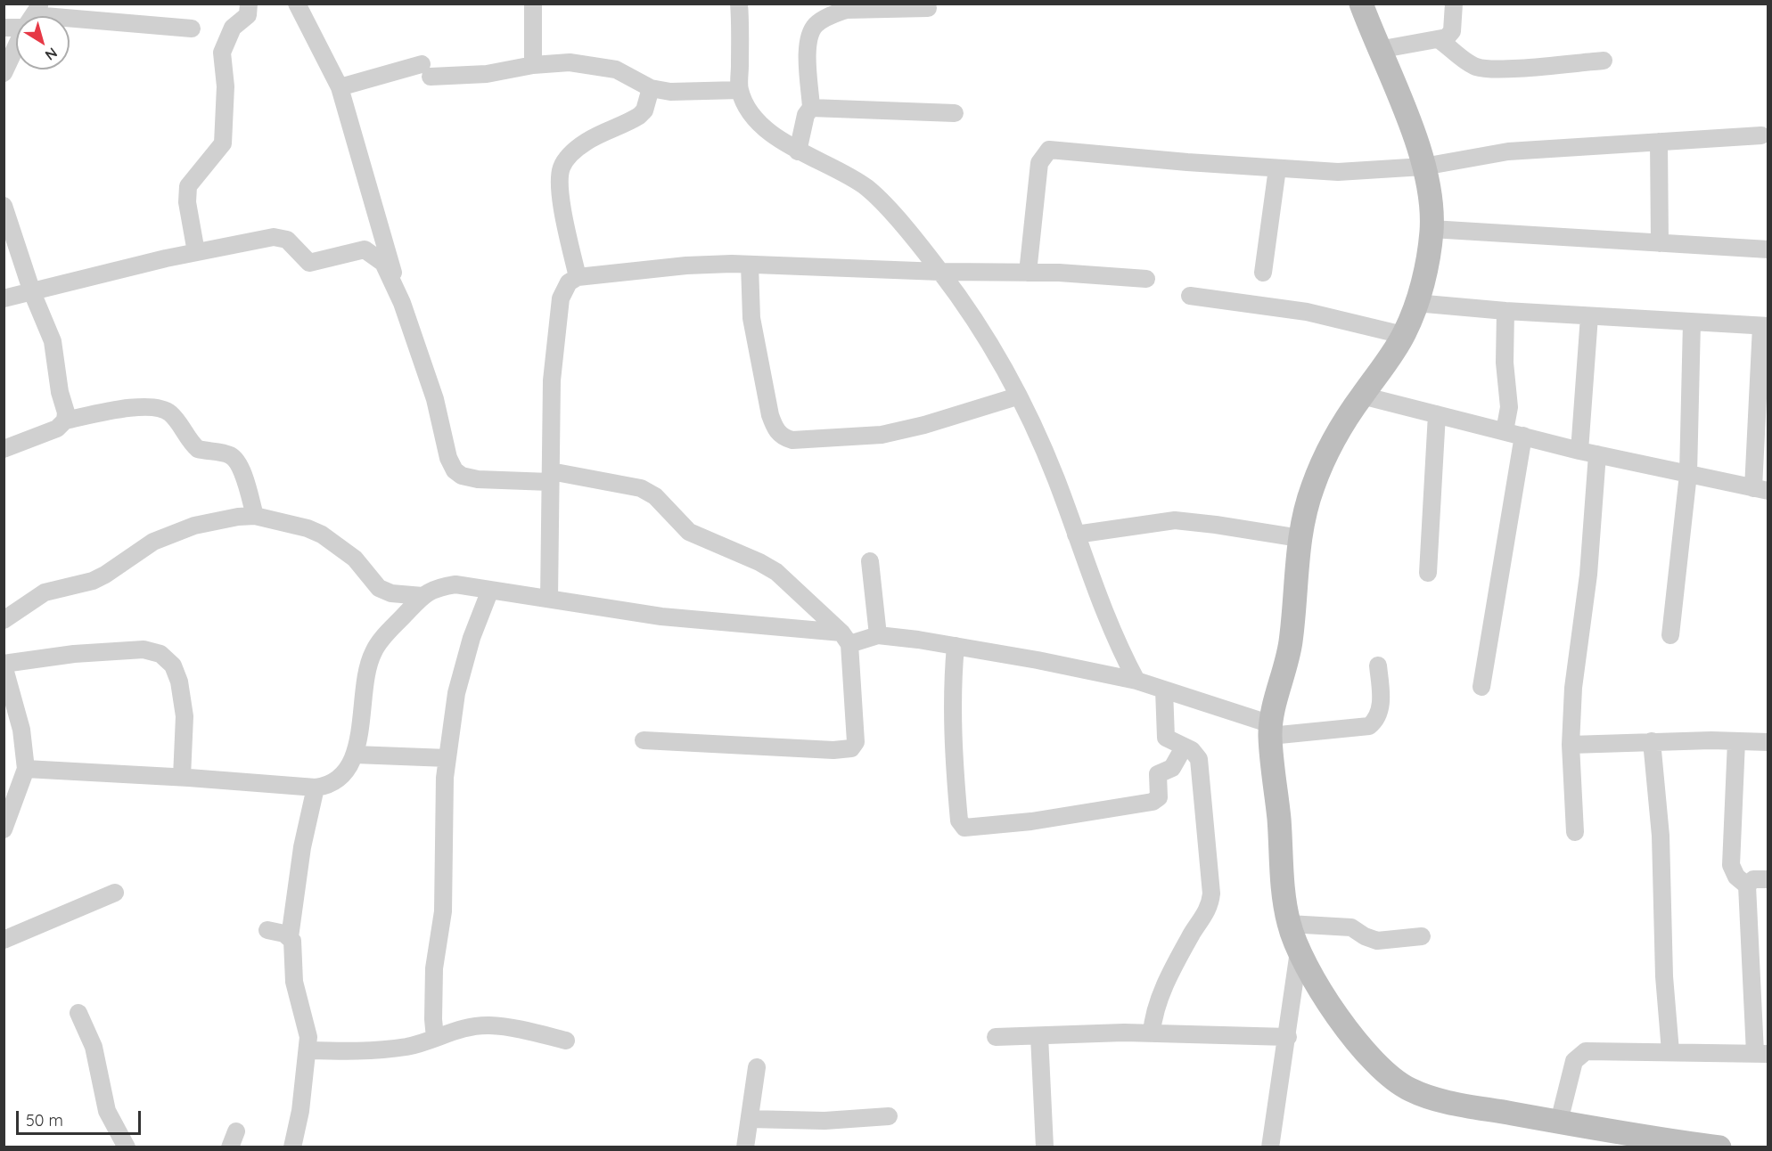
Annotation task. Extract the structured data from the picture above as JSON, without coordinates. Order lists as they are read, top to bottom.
{
  "scale_bar": "50 m",
  "north": "bottom right"
}
